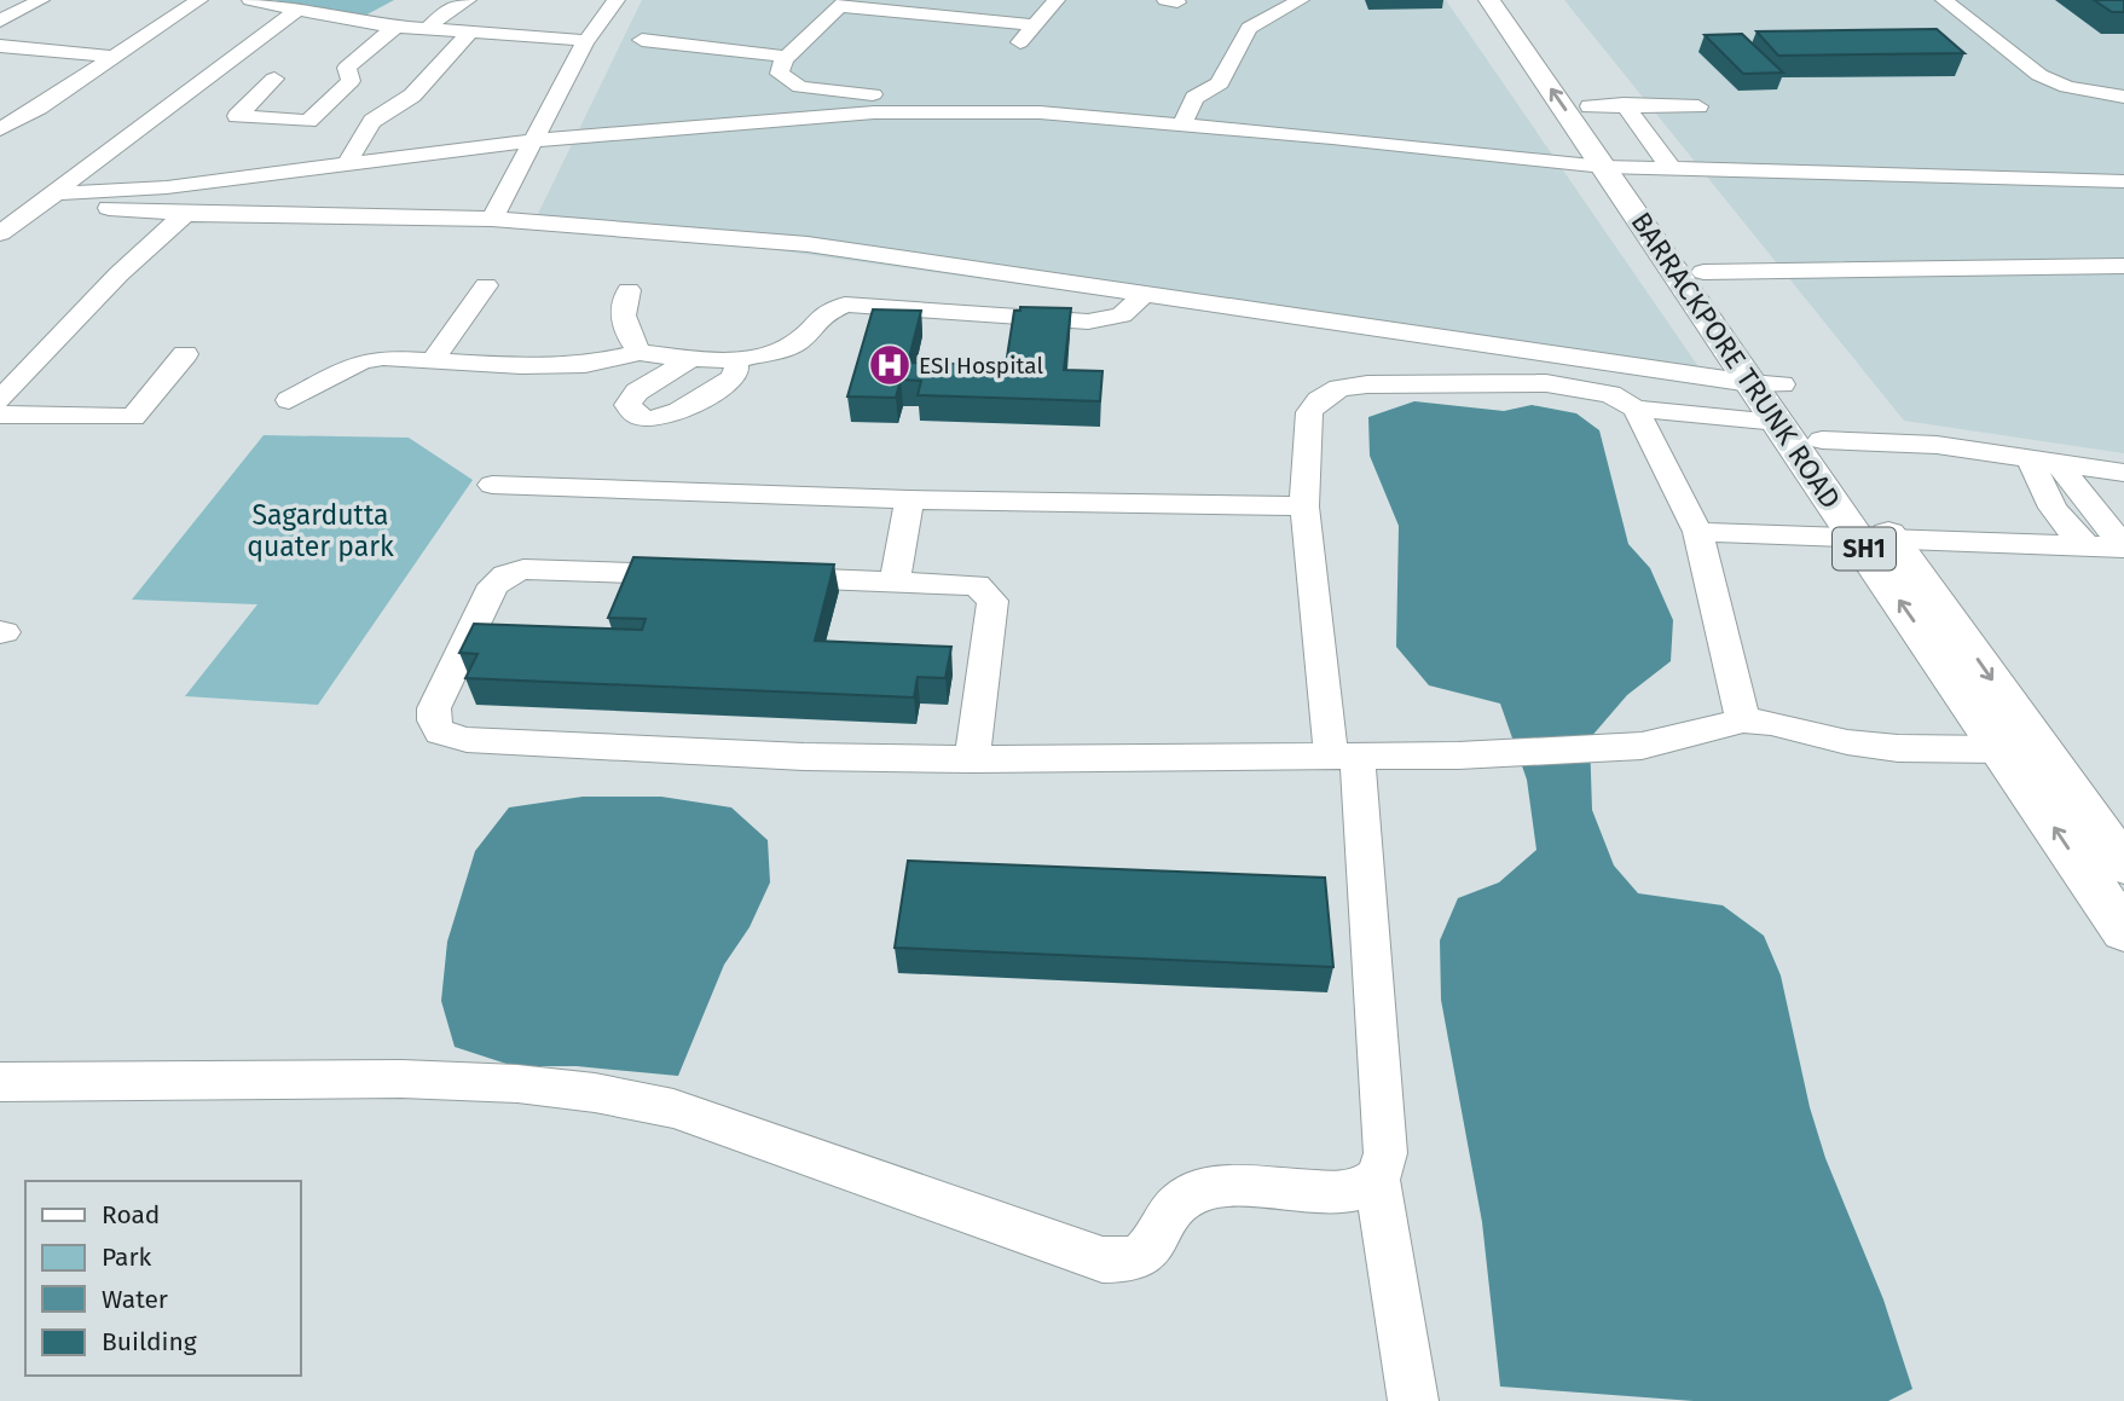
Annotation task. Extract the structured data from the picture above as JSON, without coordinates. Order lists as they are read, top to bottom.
{
  "streets": {
    "main road": ["BARRACKPORE TRUNK ROAD", "SH1"]
  },
  "parks": ["Sagardutta quater park"],
  "places": {
    "hospital": ["ESI Hospital"]
  },
  "legend": [
    "Road",
    "Park",
    "Water",
    "Building"
  ]
}
